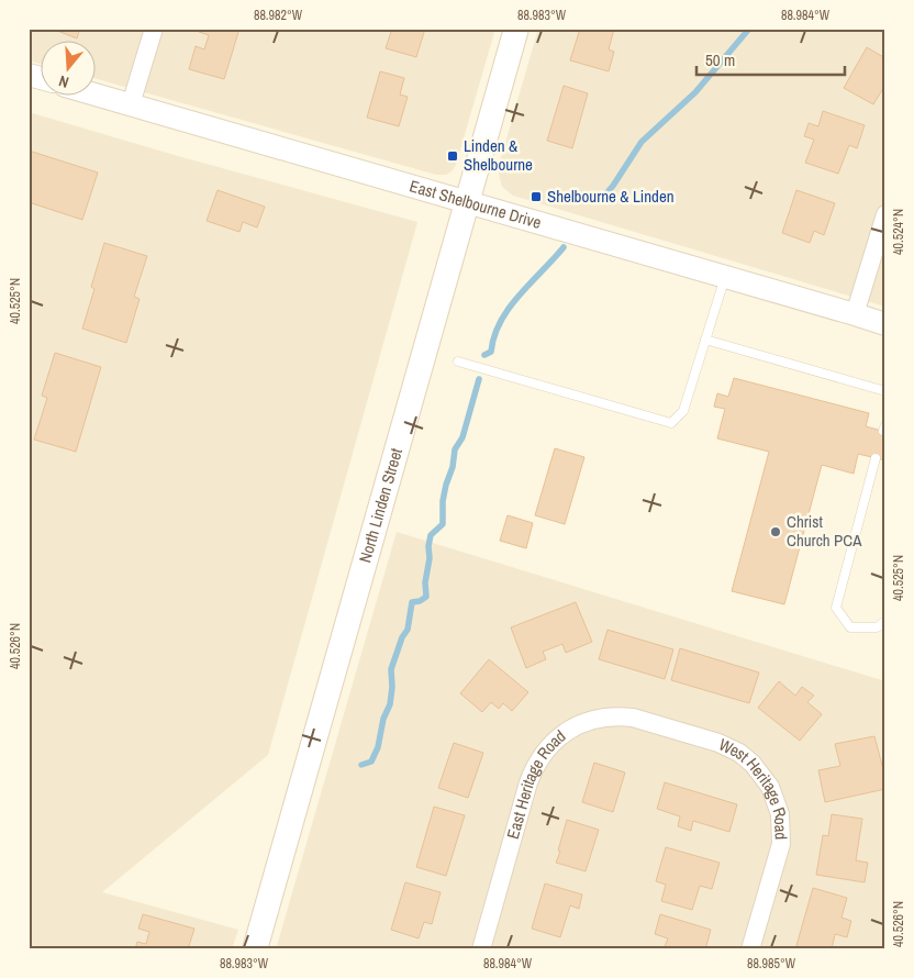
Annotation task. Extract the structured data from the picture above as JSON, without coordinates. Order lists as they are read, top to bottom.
{
  "streets": {
    "main road": ["North Linden Street"],
    "street": ["East Shelbourne Drive", "East Heritage Road", "West Heritage Road"]
  },
  "crossings": [
    ["East Shelbourne Drive", "North Linden Street"],
    ["East Heritage Road", "West Heritage Road"]
  ],
  "places": {
    "transit": ["Linden & Shelbourne", "Shelbourne & Linden"],
    "other": ["Christ Church PCA"]
  },
  "scale_bar": "50 m",
  "north": "bottom",
  "coordinates": [
    "88.982°W",
    "88.983°W",
    "88.984°W",
    "40.524°N",
    "40.525°N",
    "40.526°N",
    "88.985°W"
  ]
}
